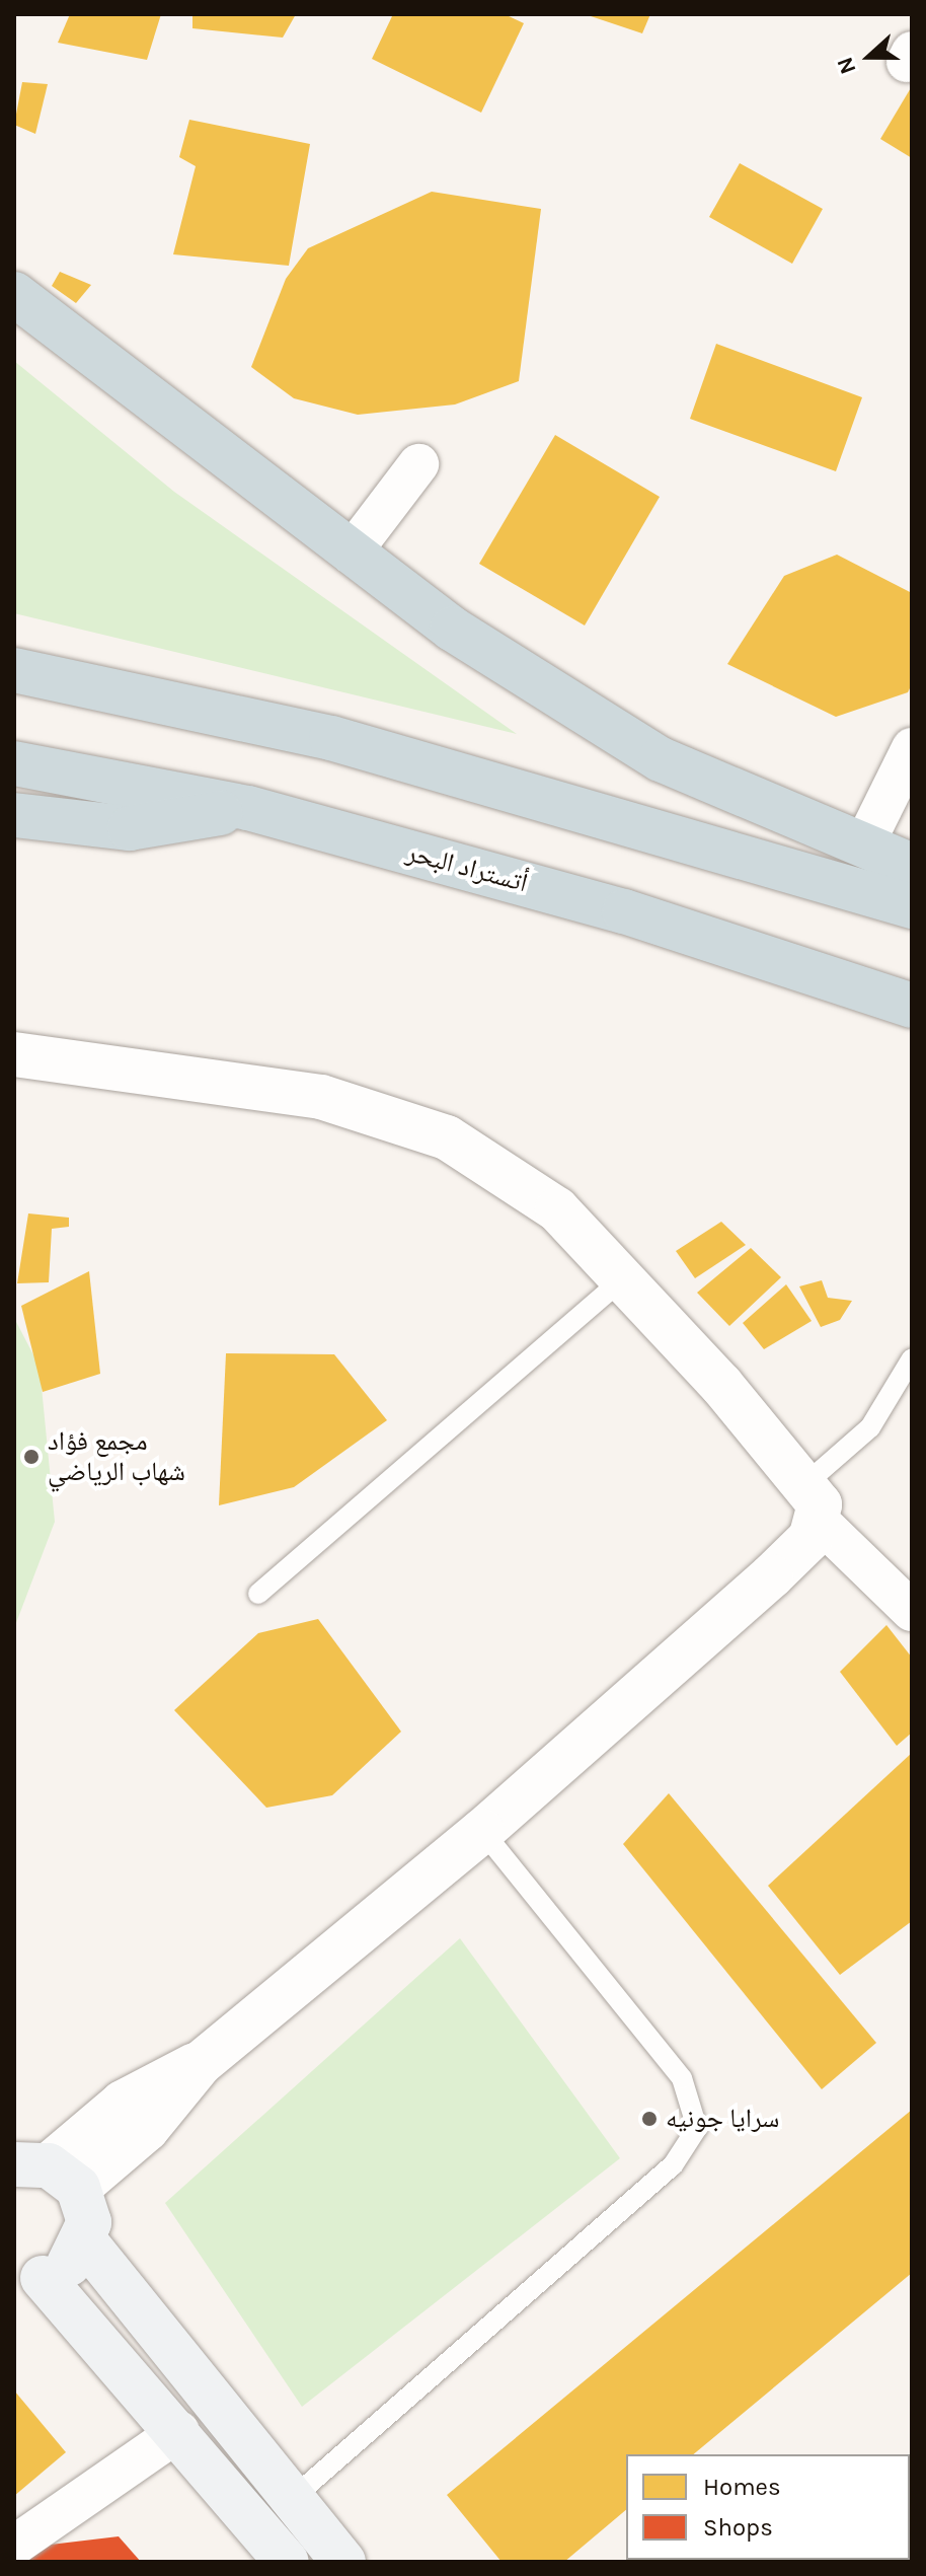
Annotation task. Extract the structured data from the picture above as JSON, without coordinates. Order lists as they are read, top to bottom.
{
  "streets": {
    "highway": ["أتستراد البحر"]
  },
  "places": ["مجمع فؤاد شهاب الرياضي", "سرايا جونيه"],
  "legend": ["Homes", "Shops"],
  "north": "left"
}
